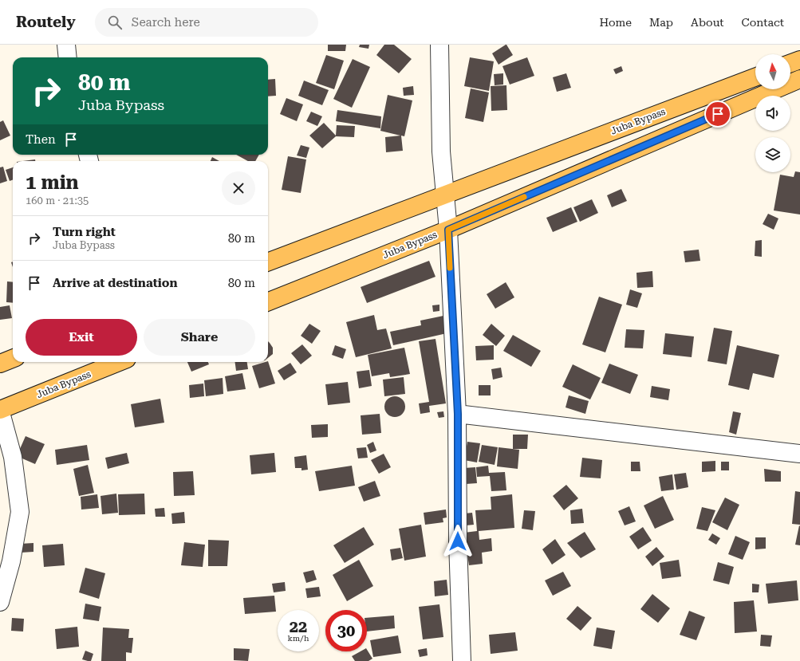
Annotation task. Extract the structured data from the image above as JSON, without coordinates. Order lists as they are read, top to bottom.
{
  "streets": {
    "main road": ["Juba Bypass"]
  },
  "north": "top",
  "page": {
    "header": "Routely",
    "search": "Search here",
    "nav": [
      "Home",
      "Map",
      "About",
      "Contact"
    ],
    "turn": ["80 m", "Juba Bypass"],
    "then": "Then",
    "heading": ["1 min", "160 m · 21:35"],
    "list": [
      {
        "name": "Turn right",
        "note": "Juba Bypass",
        "value": "80 m"
      },
      {
        "name": "Arrive at destination",
        "value": "80 m"
      }
    ],
    "buttons": ["Exit", "Share"],
    "speed": "22 km/h",
    "limit": "30"
  }
}
